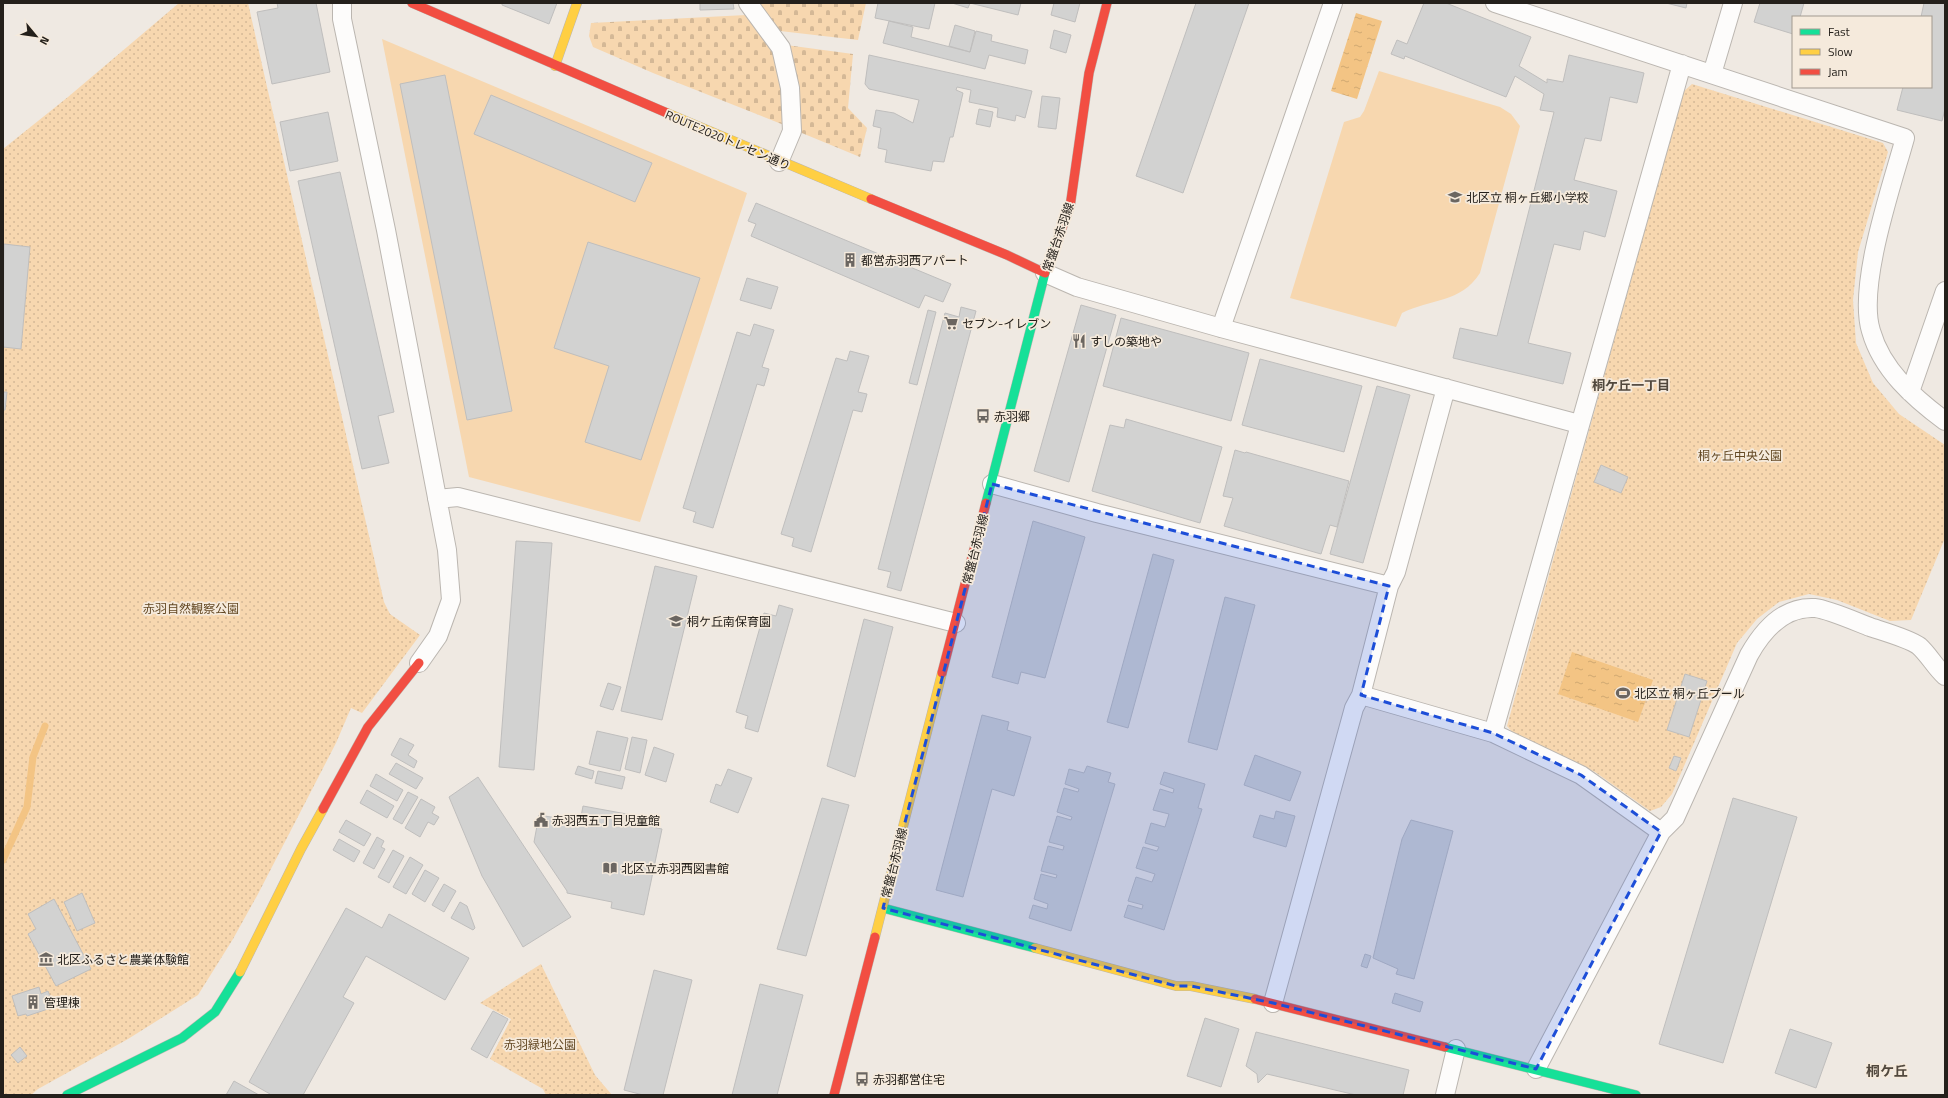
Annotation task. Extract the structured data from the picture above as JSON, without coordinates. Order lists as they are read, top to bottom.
{
  "streets": {
    "main road": ["ROUTE2020トレセン通り", "常盤台赤羽線"]
  },
  "crossings": [
    ["ROUTE2020トレセン通り", "常盤台赤羽線"]
  ],
  "districts": ["桐ケ丘一丁目", "桐ケ丘"],
  "parks": ["桐ヶ丘中央公園", "赤羽自然観察公園", "赤羽緑地公園"],
  "places": {
    "school or university": ["北区立 桐ヶ丘郷小学校", "桐ケ丘南保育園"],
    "building": ["都営赤羽西アパート", "管理棟"],
    "supermarket": ["セブン-イレブン"],
    "restaurant": ["すしの築地や"],
    "bus stop": ["赤羽郷", "赤羽都営住宅"],
    "sports": ["北区立 桐ヶ丘プール"],
    "public building": ["赤羽西五丁目児童館"],
    "library": ["北区立赤羽西図書館"],
    "museum": ["北区ふるさと農業体験館"]
  },
  "legend": ["Fast", "Slow", "Jam"],
  "north": "bottom right"
}
